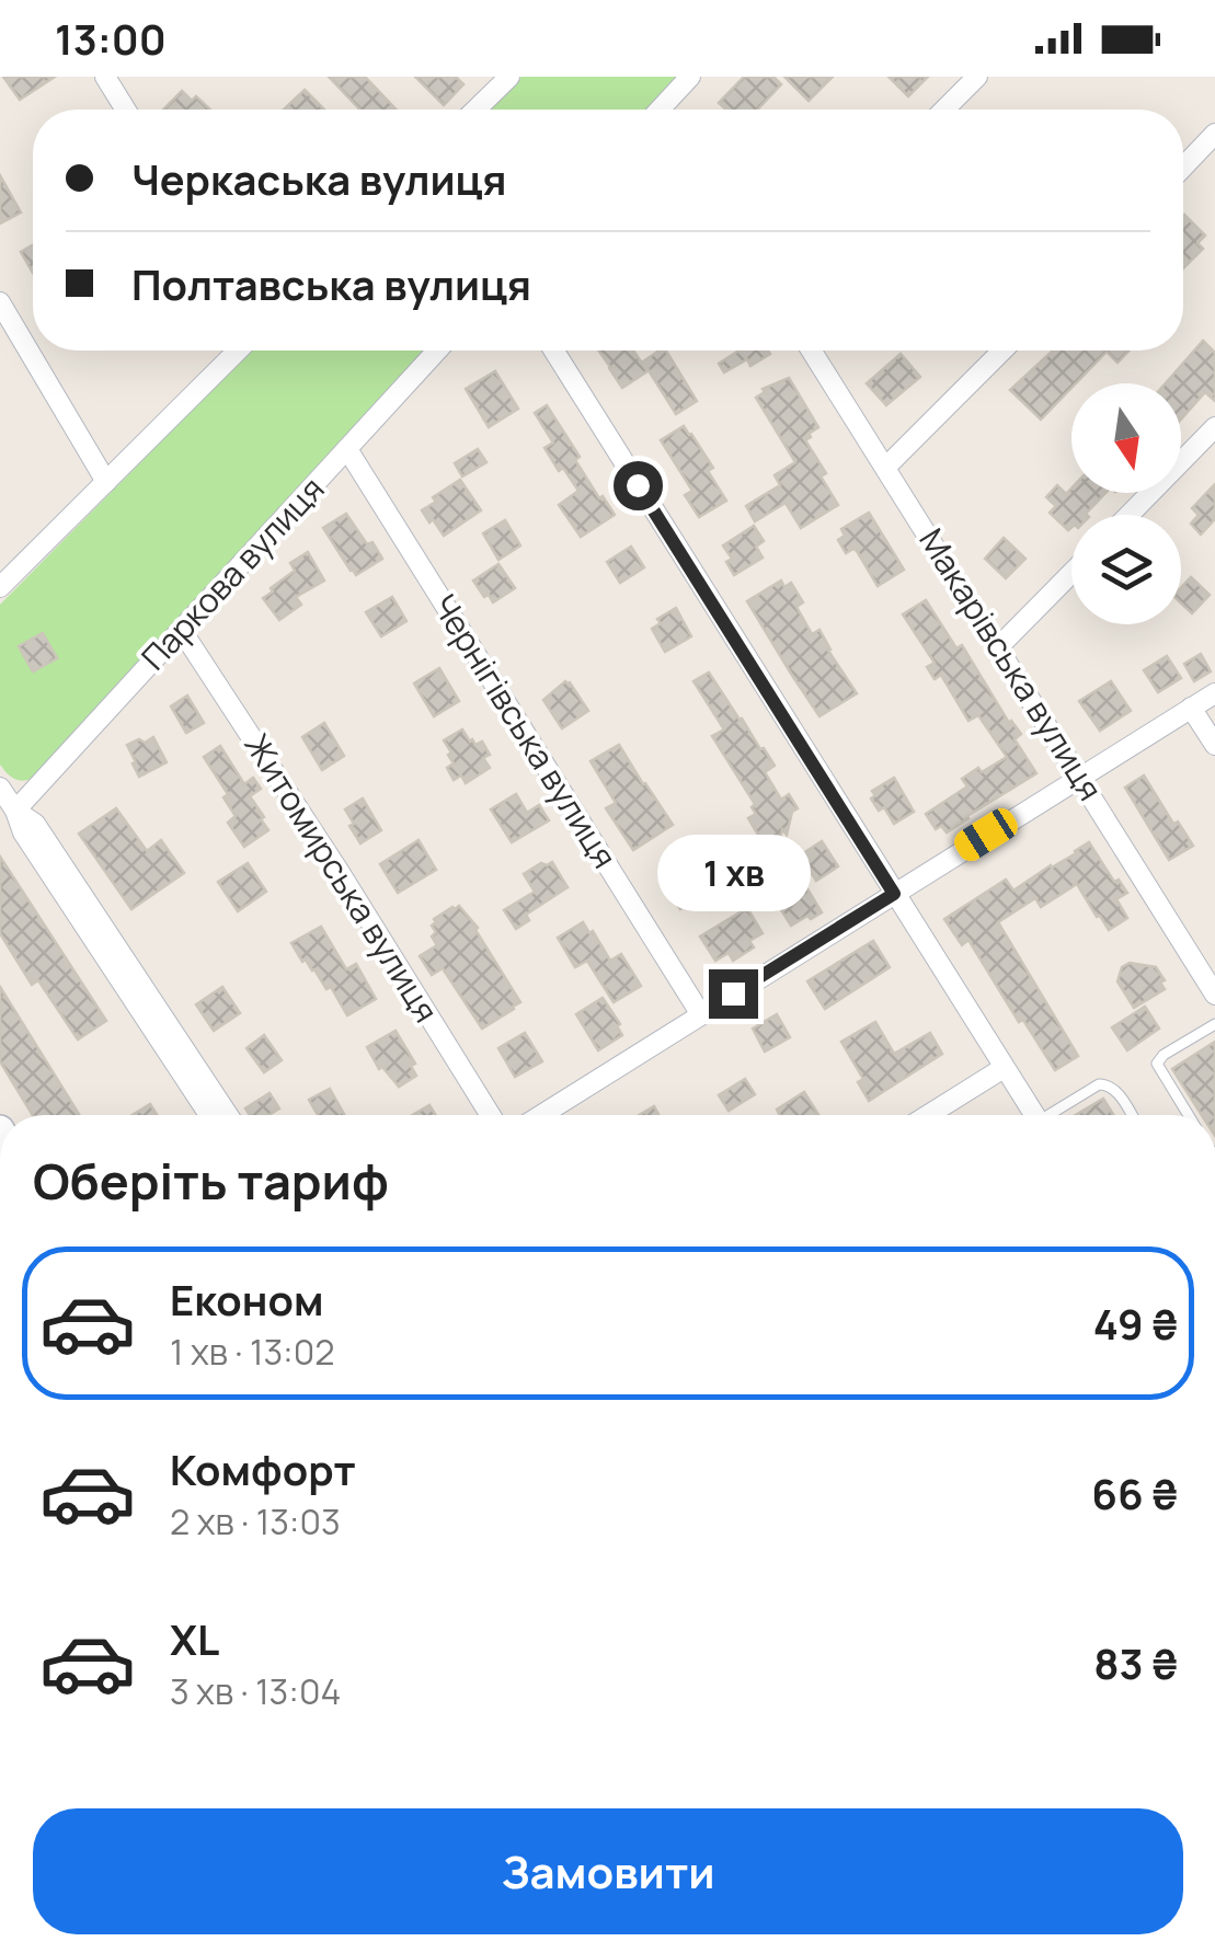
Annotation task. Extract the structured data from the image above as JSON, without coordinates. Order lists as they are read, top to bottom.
{
  "streets": {
    "street": [
      "Паркова вулиця",
      "Макарівська вулиця",
      "Чернігівська вулиця",
      "Житомирська вулиця"
    ]
  },
  "crossings": [
    ["Паркова вулиця", "Чернігівська вулиця"],
    ["Паркова вулиця", "Житомирська вулиця"]
  ],
  "north": "bottom",
  "page": {
    "status": "13:00",
    "banner": ["Черкаська вулиця", "Полтавська вулиця"],
    "bubble": "1 хв",
    "heading": "Оберіть тариф",
    "list": [
      {
        "name": "Економ",
        "note": "1 хв · 13:02",
        "value": "49 ₴"
      },
      {
        "name": "Комфорт",
        "note": "2 хв · 13:03",
        "value": "66 ₴"
      },
      {
        "name": "XL",
        "note": "3 хв · 13:04",
        "value": "83 ₴"
      }
    ],
    "buttons": "Замовити"
  }
}
